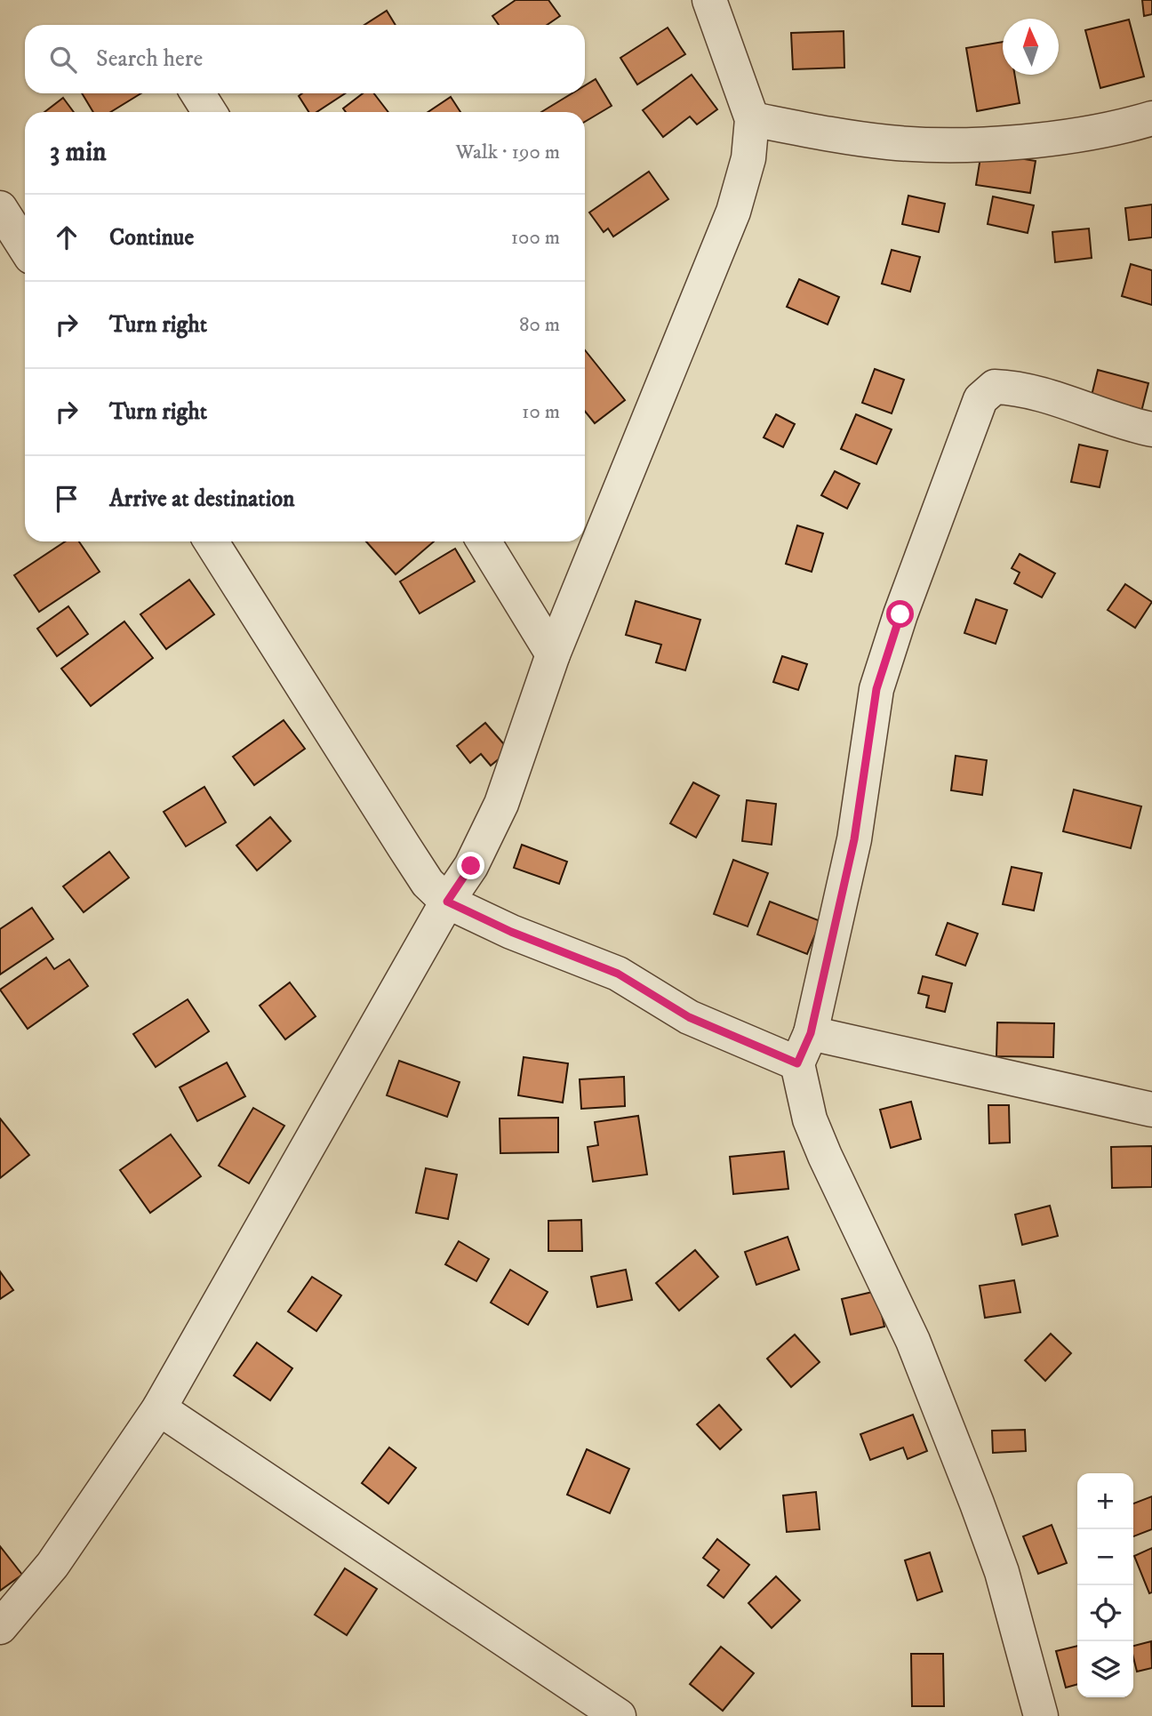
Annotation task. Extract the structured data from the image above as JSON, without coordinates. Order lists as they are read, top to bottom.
{
  "north": "top",
  "page": {
    "search": "Search here",
    "heading": ["3 min", "Walk · 190 m"],
    "list": [
      ["Continue", "100 m"],
      ["Turn right", "80 m"],
      ["Turn right", "10 m"],
      "Arrive at destination"
    ],
    "map_buttons": ["+", "−"]
  }
}
